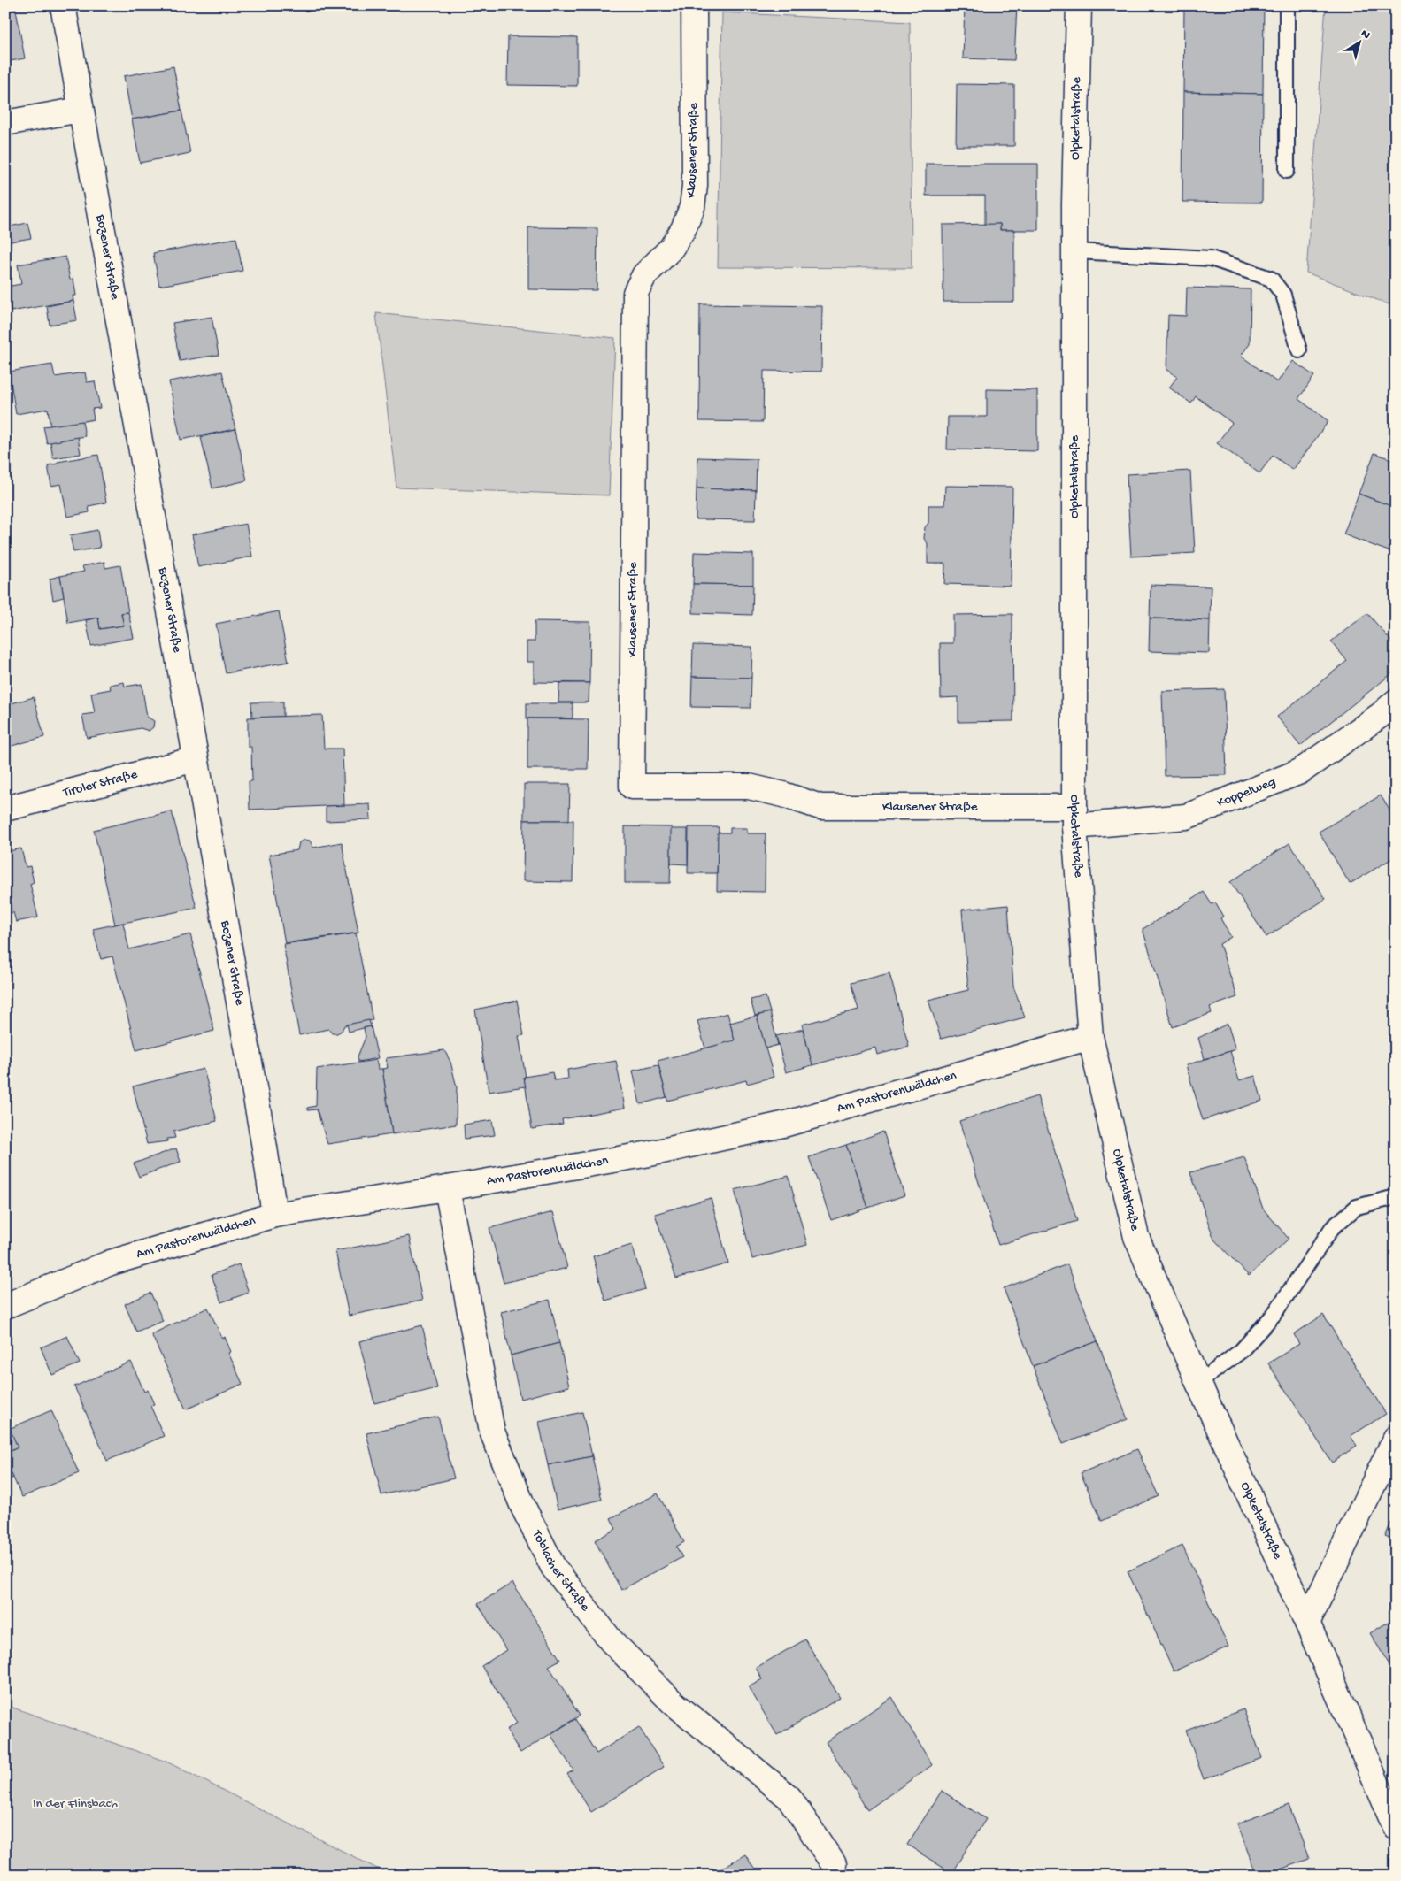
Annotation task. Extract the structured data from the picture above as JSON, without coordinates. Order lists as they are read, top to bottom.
{
  "streets": {
    "street": [
      "Olpketalstraße",
      "Klausener Straße",
      "Bozener Straße",
      "Tiroler Straße",
      "Koppelweg",
      "Am Pastorenwäldchen",
      "Toblacher Straße"
    ]
  },
  "crossings": [
    ["Olpketalstraße", "Klausener Straße"],
    ["Olpketalstraße", "Koppelweg"],
    ["Olpketalstraße", "Am Pastorenwäldchen"],
    ["Klausener Straße", "Koppelweg"],
    ["Bozener Straße", "Tiroler Straße"],
    ["Bozener Straße", "Am Pastorenwäldchen"],
    ["Am Pastorenwäldchen", "Toblacher Straße"]
  ],
  "parks": ["In der Flinsbach"],
  "north": "top right"
}
